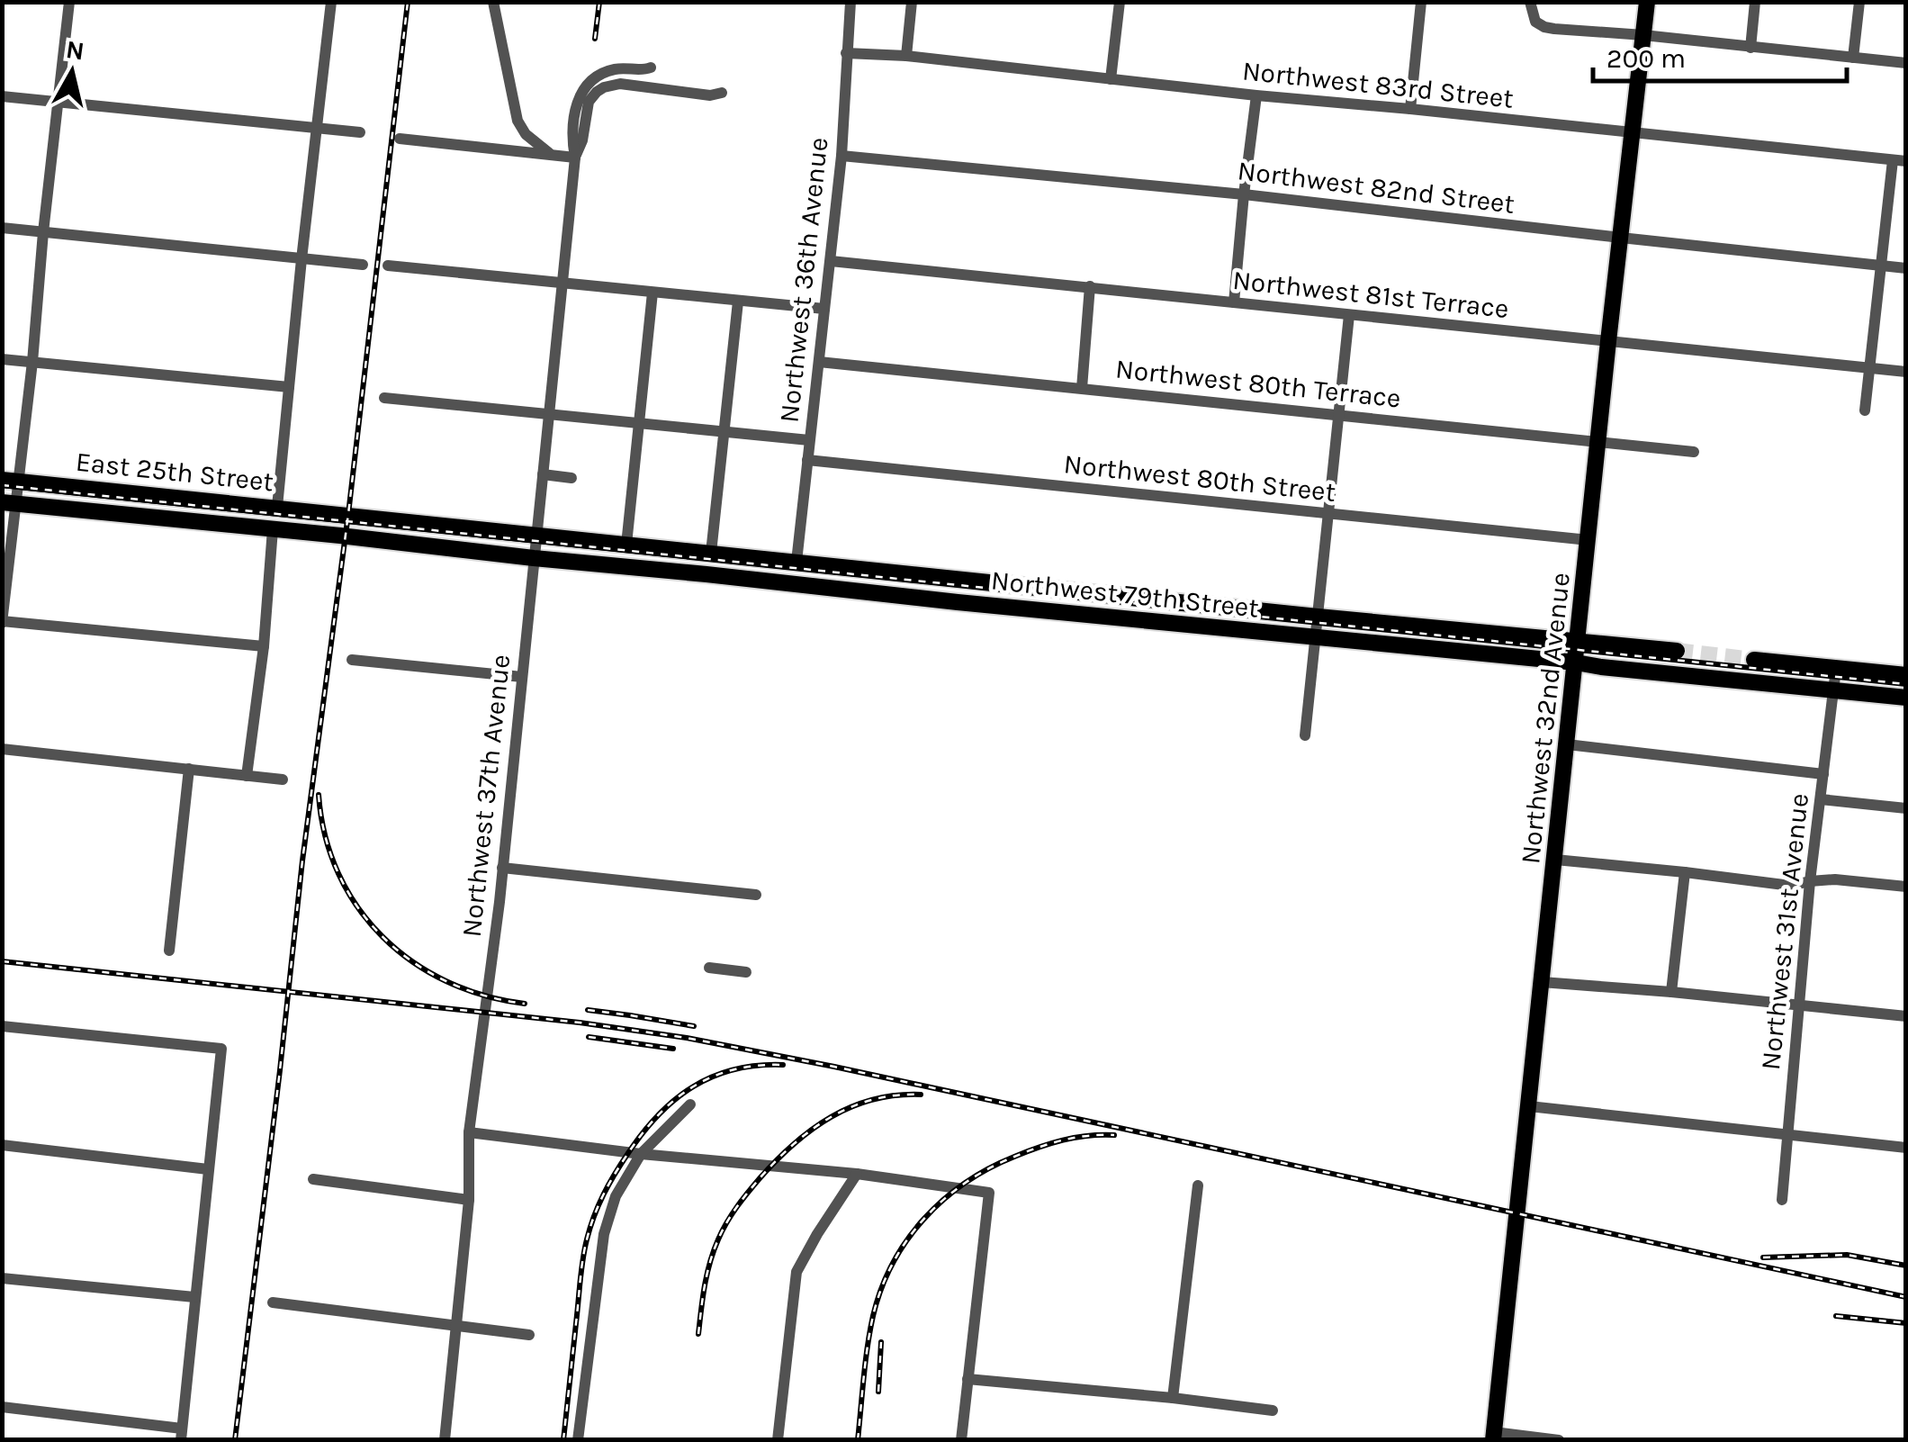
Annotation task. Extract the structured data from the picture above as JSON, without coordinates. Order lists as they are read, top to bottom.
{
  "streets": {
    "main road": ["East 25th Street", "Northwest 79th Street", "Northwest 32nd Avenue"],
    "street": [
      "Northwest 83rd Street",
      "Northwest 82nd Street",
      "Northwest 36th Avenue",
      "Northwest 81st Terrace",
      "Northwest 80th Terrace",
      "Northwest 80th Street",
      "Northwest 37th Avenue",
      "Northwest 31st Avenue"
    ]
  },
  "crossings": [
    ["Northwest 83rd Street", "Northwest 36th Avenue"],
    ["Northwest 83rd Street", "Northwest 32nd Avenue"],
    ["Northwest 82nd Street", "Northwest 36th Avenue"],
    ["Northwest 82nd Street", "Northwest 32nd Avenue"],
    ["Northwest 36th Avenue", "Northwest 81st Terrace"],
    ["Northwest 36th Avenue", "Northwest 80th Terrace"],
    ["Northwest 36th Avenue", "Northwest 80th Street"],
    ["Northwest 36th Avenue", "Northwest 79th Street"],
    ["Northwest 81st Terrace", "Northwest 32nd Avenue"],
    ["Northwest 80th Terrace", "Northwest 32nd Avenue"],
    ["East 25th Street", "Northwest 79th Street"],
    ["Northwest 80th Street", "Northwest 32nd Avenue"],
    ["Northwest 79th Street", "Northwest 32nd Avenue"],
    ["Northwest 79th Street", "Northwest 37th Avenue"],
    ["Northwest 79th Street", "Northwest 31st Avenue"]
  ],
  "scale_bar": "200 m",
  "north": "top"
}
